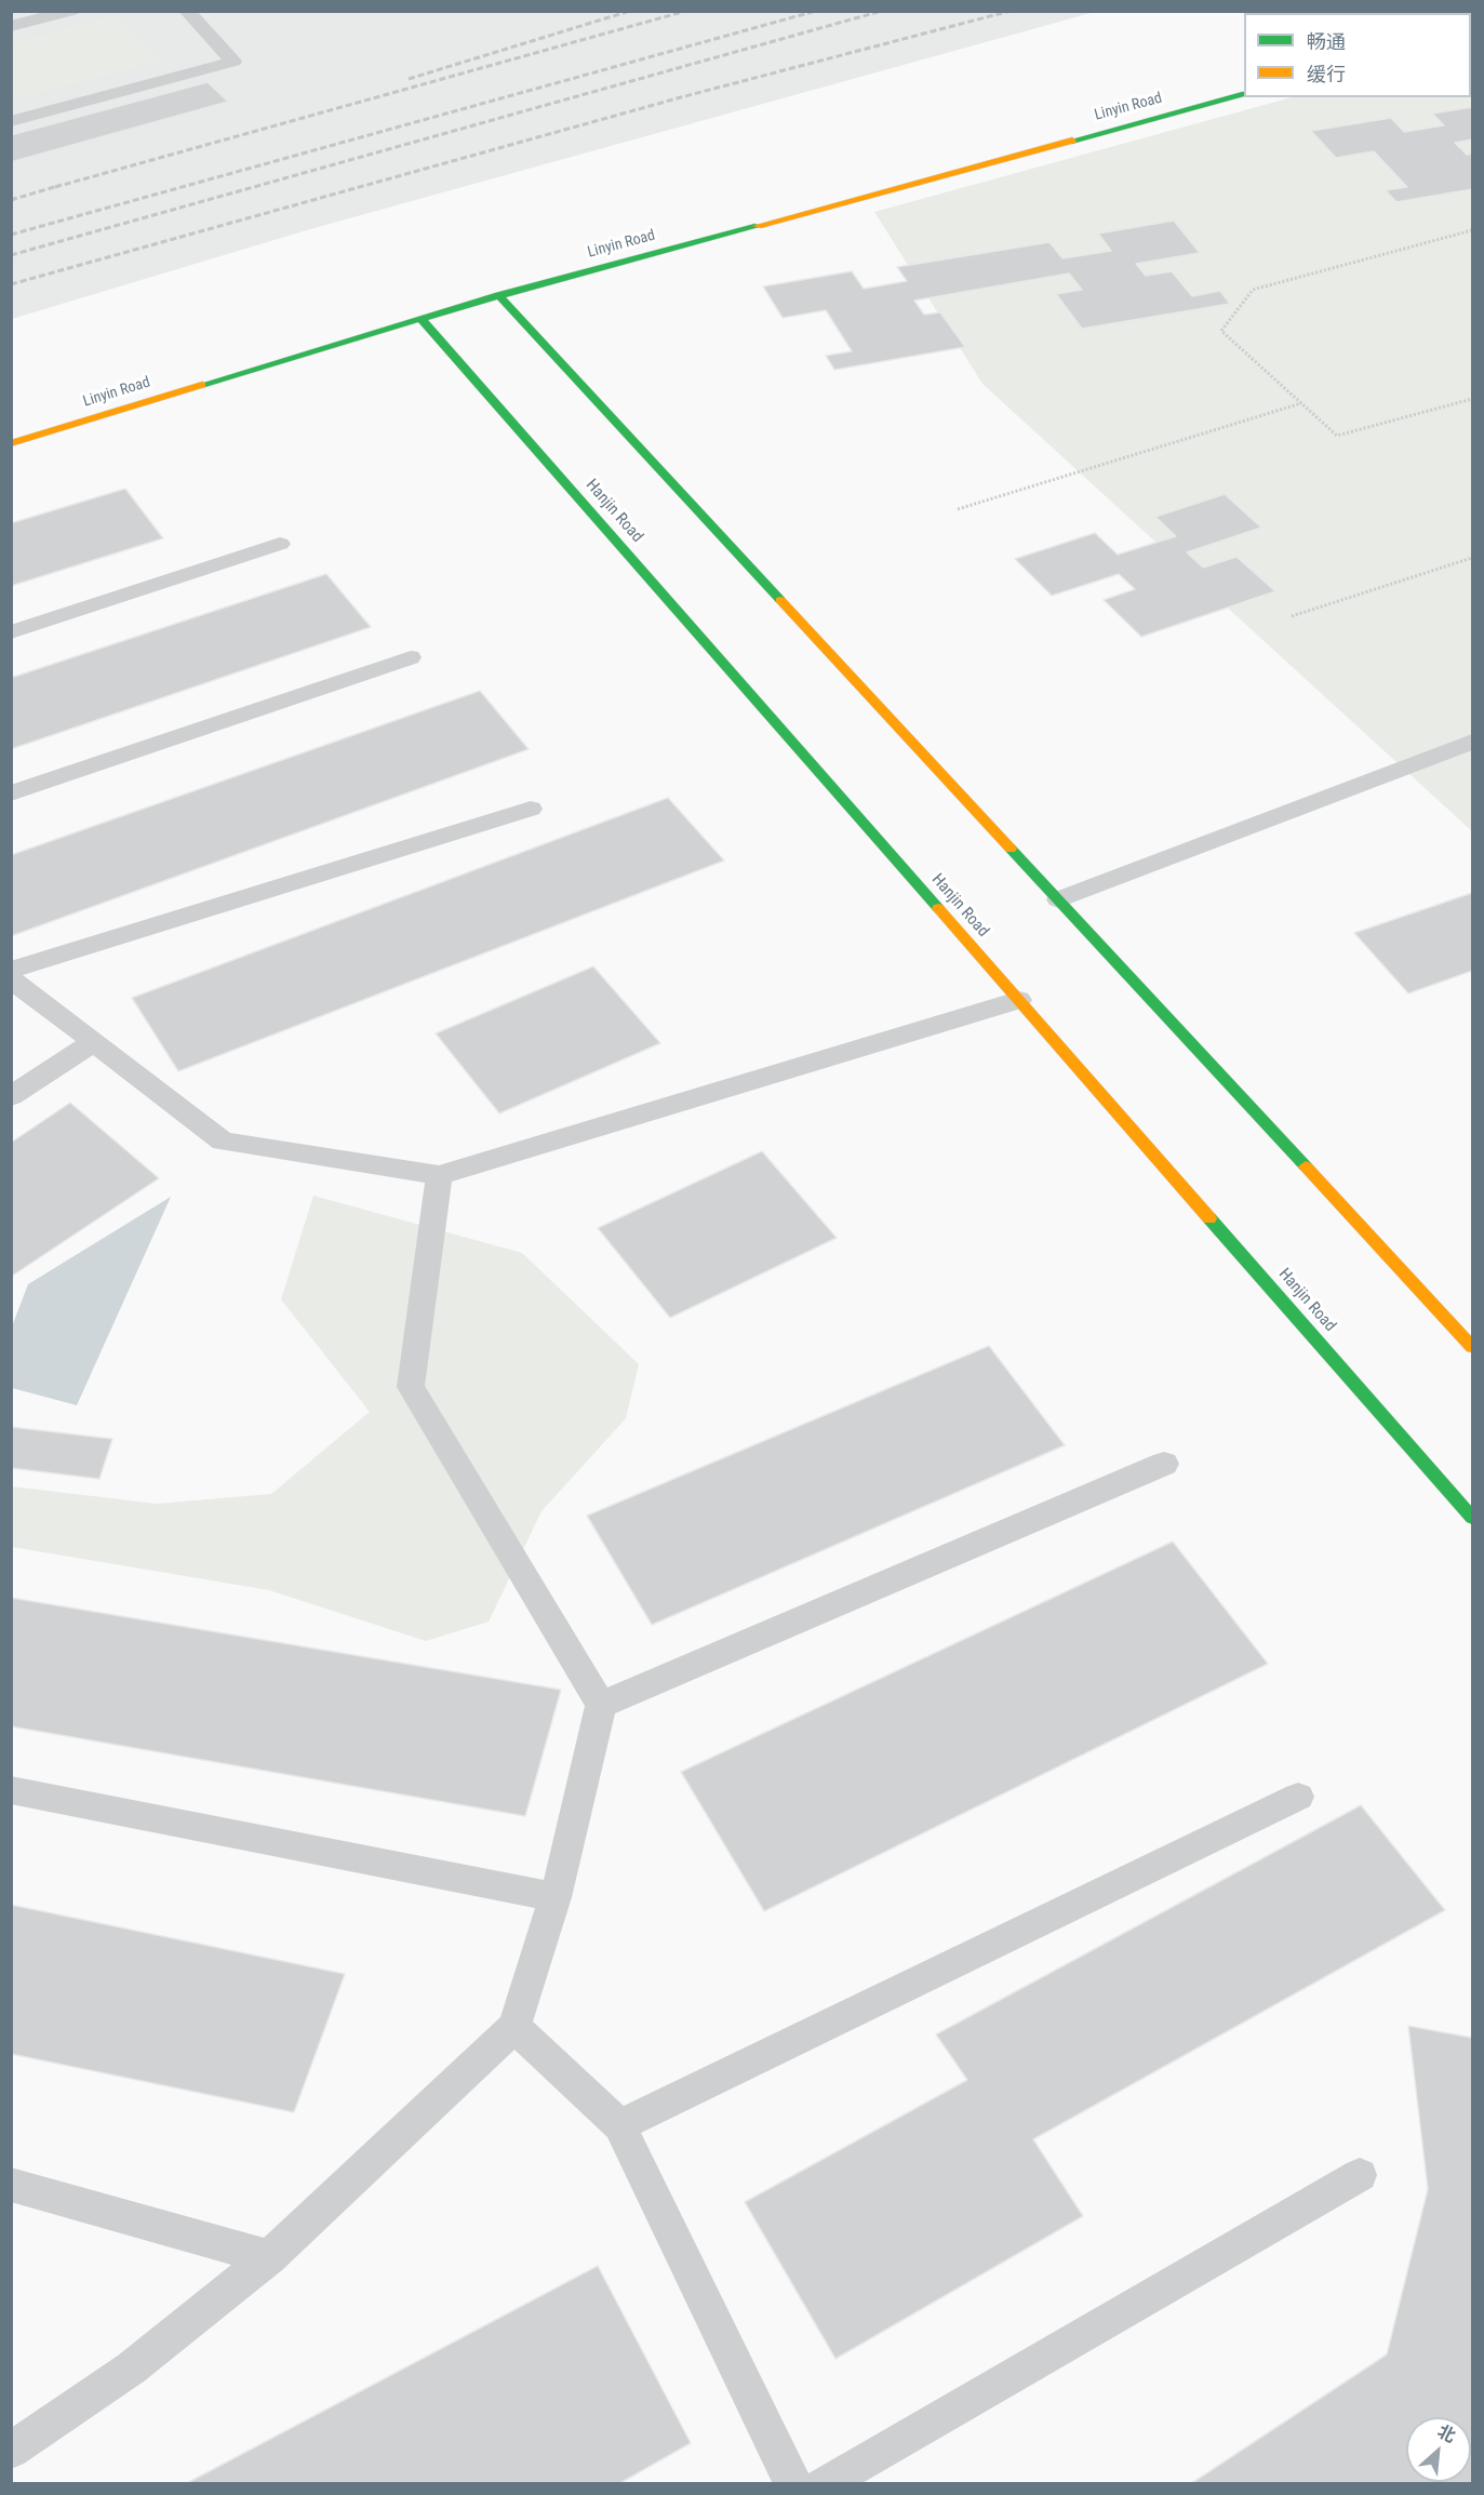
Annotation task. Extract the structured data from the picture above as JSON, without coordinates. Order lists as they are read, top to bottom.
{
  "streets": {
    "street": ["Linyin Road", "Hanjin Road"]
  },
  "crossings": [
    ["Linyin Road", "Hanjin Road"]
  ],
  "legend": ["畅通", "缓行"],
  "north": "top right"
}
